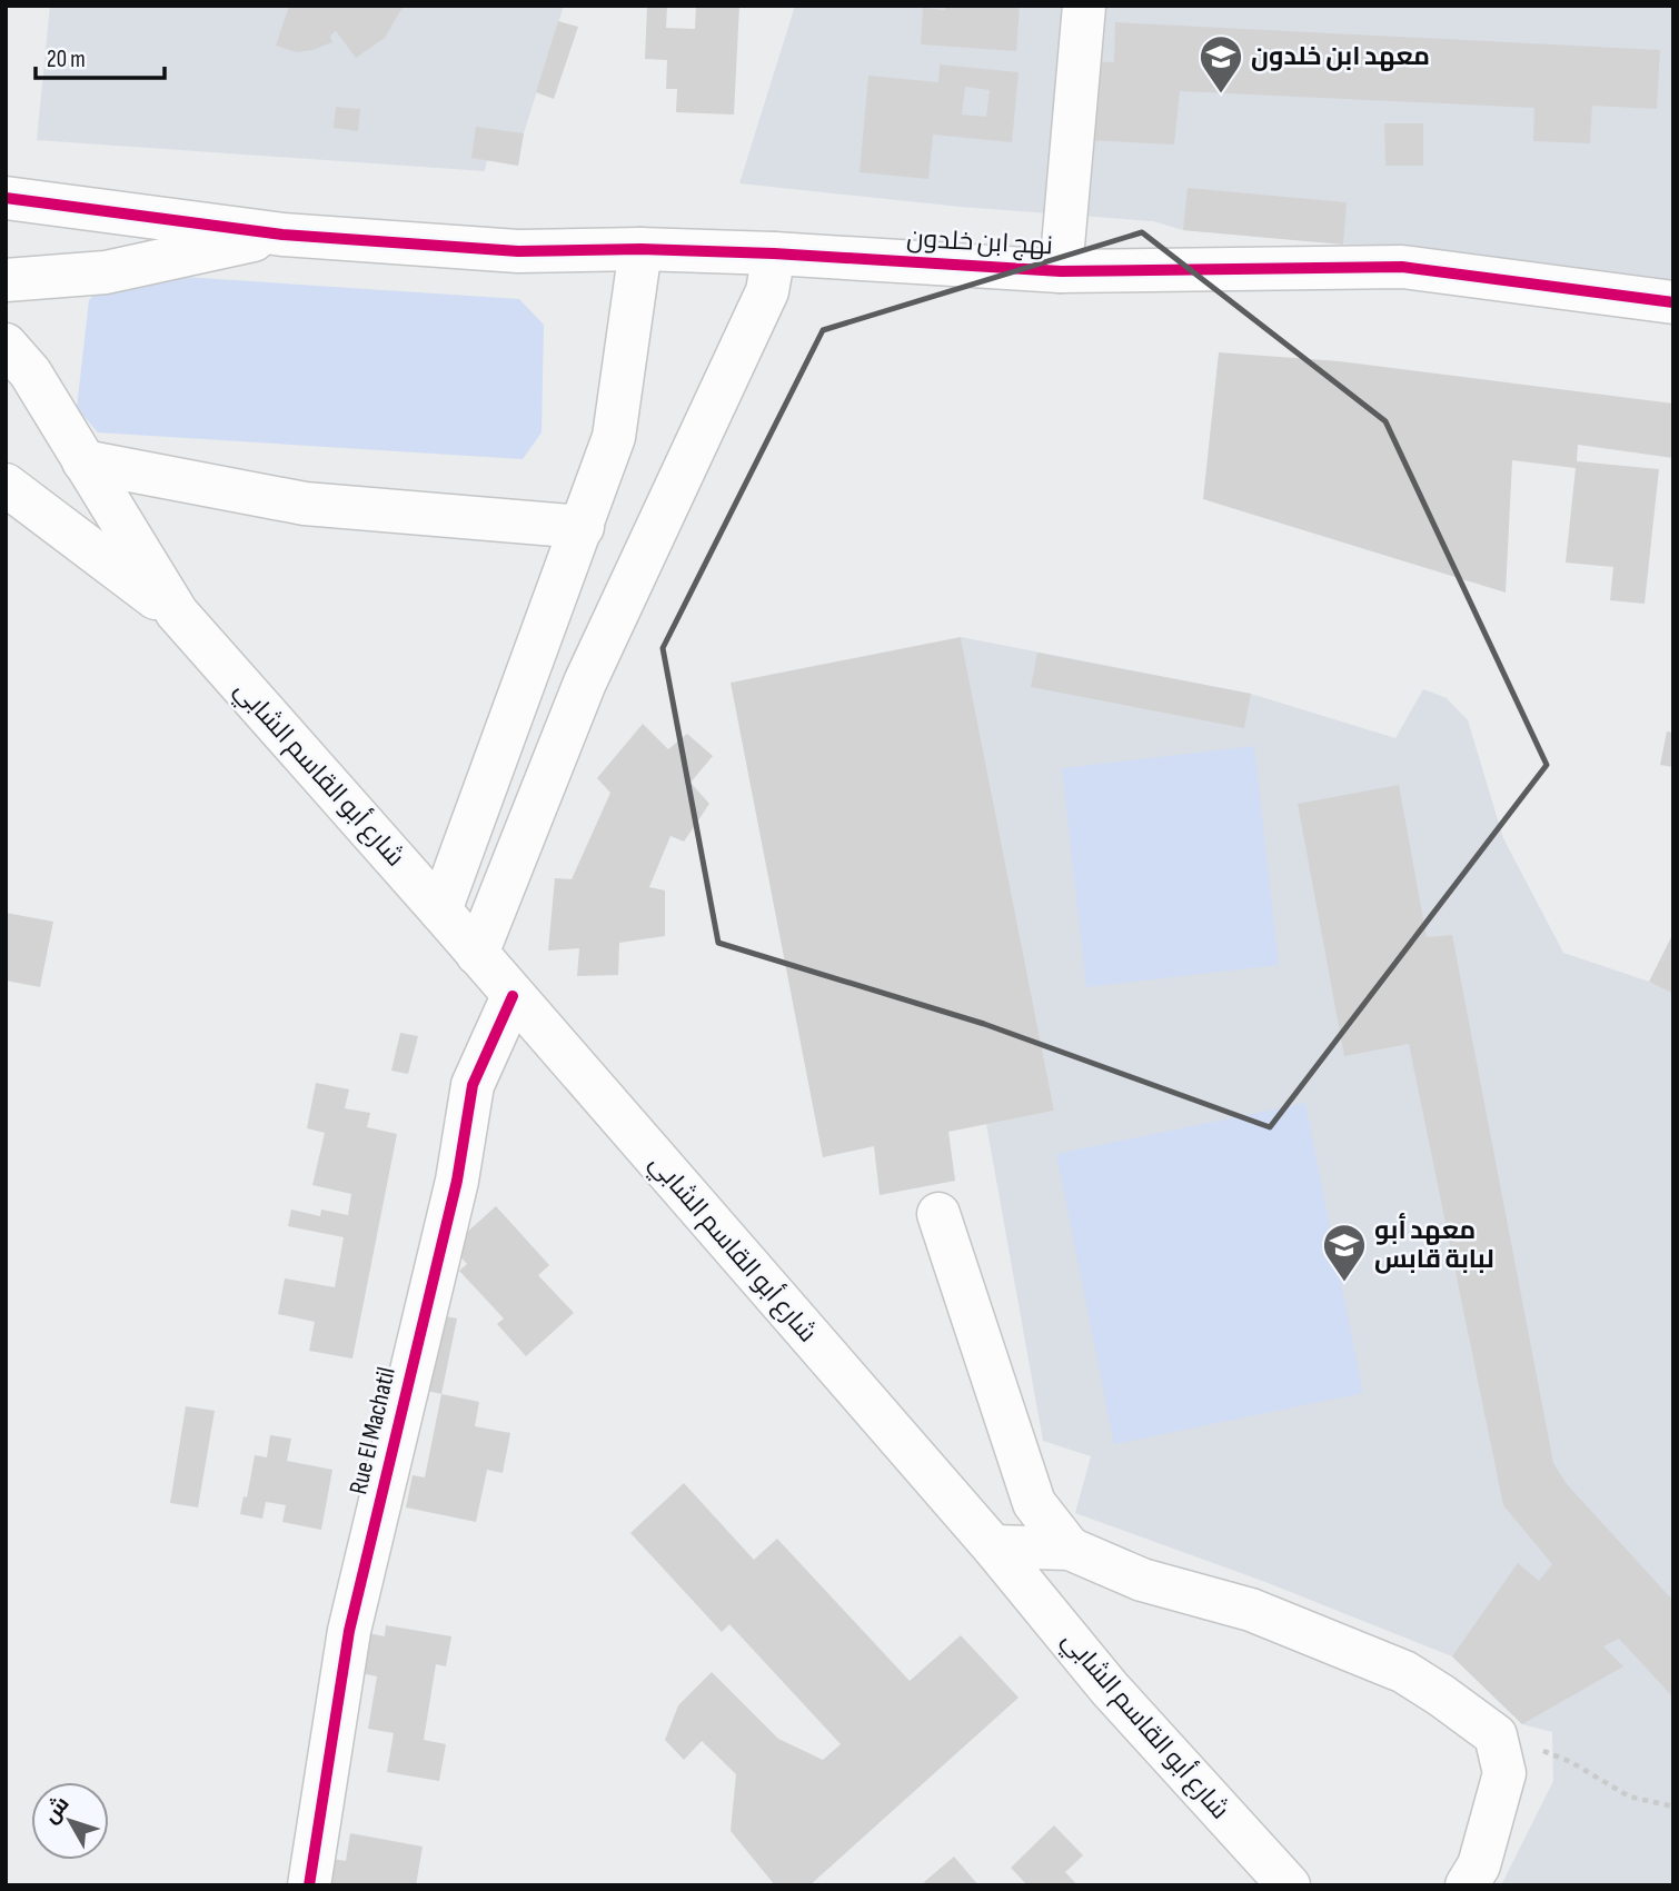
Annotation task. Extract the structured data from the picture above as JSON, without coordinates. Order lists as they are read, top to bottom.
{
  "streets": {
    "street": ["نهج ابن خلدون", "شارع أبو القاسم الشابي", "Rue El Machatil"]
  },
  "crossings": [
    ["شارع أبو القاسم الشابي", "Rue El Machatil"]
  ],
  "places": {
    "school or university": ["معهد ابن خلدون", "معهد أبو لبابة قابس"]
  },
  "scale_bar": "20 m",
  "north": "top left"
}
